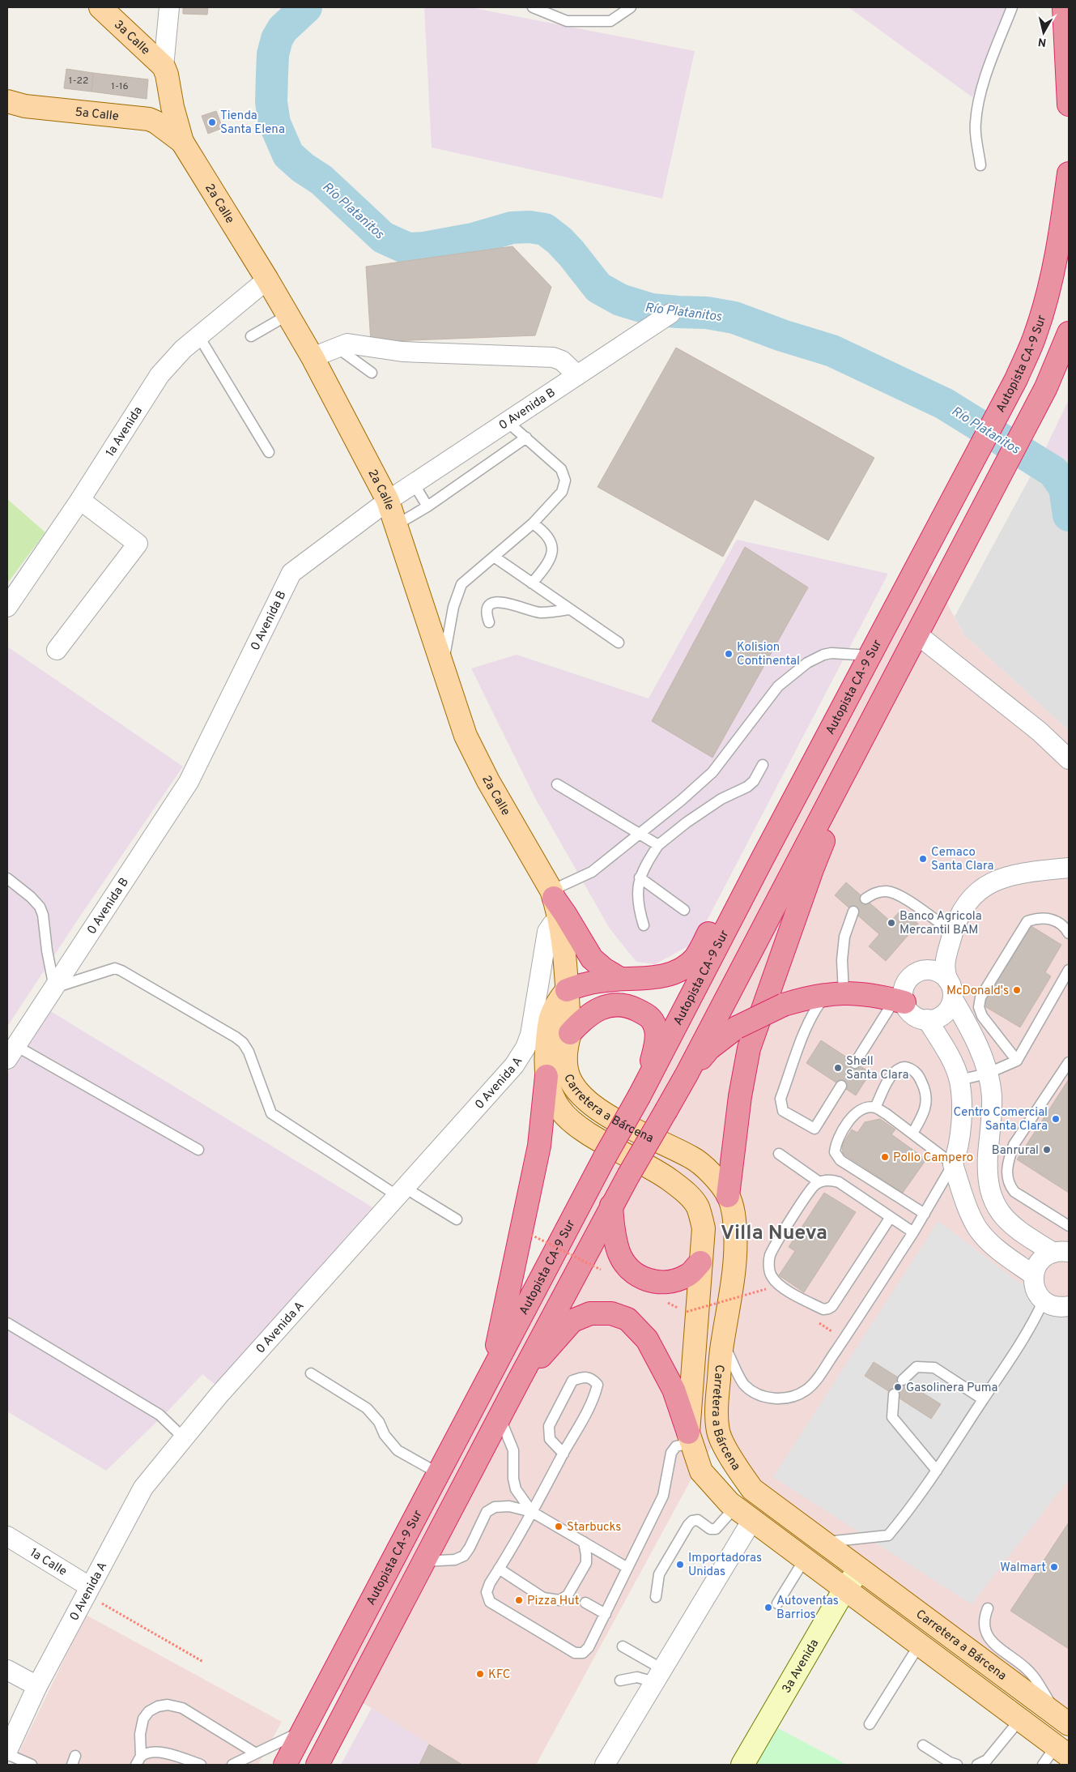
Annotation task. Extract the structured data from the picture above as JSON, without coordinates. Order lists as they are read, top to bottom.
{
  "streets": {
    "highway": ["Autopista CA-9 Sur"],
    "main road": [
      "3a Calle",
      "5a Calle",
      "2a Calle",
      "Carretera a Bárcena"
    ],
    "street": [
      "0 Avenida B",
      "1a Avenida",
      "0 Avenida A",
      "1a Calle",
      "3a Avenida"
    ]
  },
  "crossings": [
    ["3a Calle", "2a Calle"],
    ["5a Calle", "2a Calle"],
    ["2a Calle", "0 Avenida B"],
    ["2a Calle", "1a Avenida"],
    ["2a Calle", "0 Avenida A"],
    ["2a Calle", "Carretera a Bárcena"],
    ["0 Avenida A", "1a Calle"],
    ["Carretera a Bárcena", "3a Avenida"]
  ],
  "districts": ["Villa Nueva"],
  "water": ["Río Platanitos"],
  "places": [
    "Tienda Santa Elena",
    "Kolision Continental",
    "Cemaco Santa Clara",
    "Banco Agricola Mercantil BAM",
    "McDonald's",
    "Shell Santa Clara",
    "Centro Comercial Santa Clara",
    "Banrural",
    "Pollo Campero",
    "Gasolinera Puma",
    "Starbucks",
    "Importadoras Unidas",
    "Walmart",
    "Pizza Hut",
    "Autoventas Barrios",
    "KFC"
  ],
  "house_numbers": ["1-22", "1-16"],
  "north": "bottom"
}
